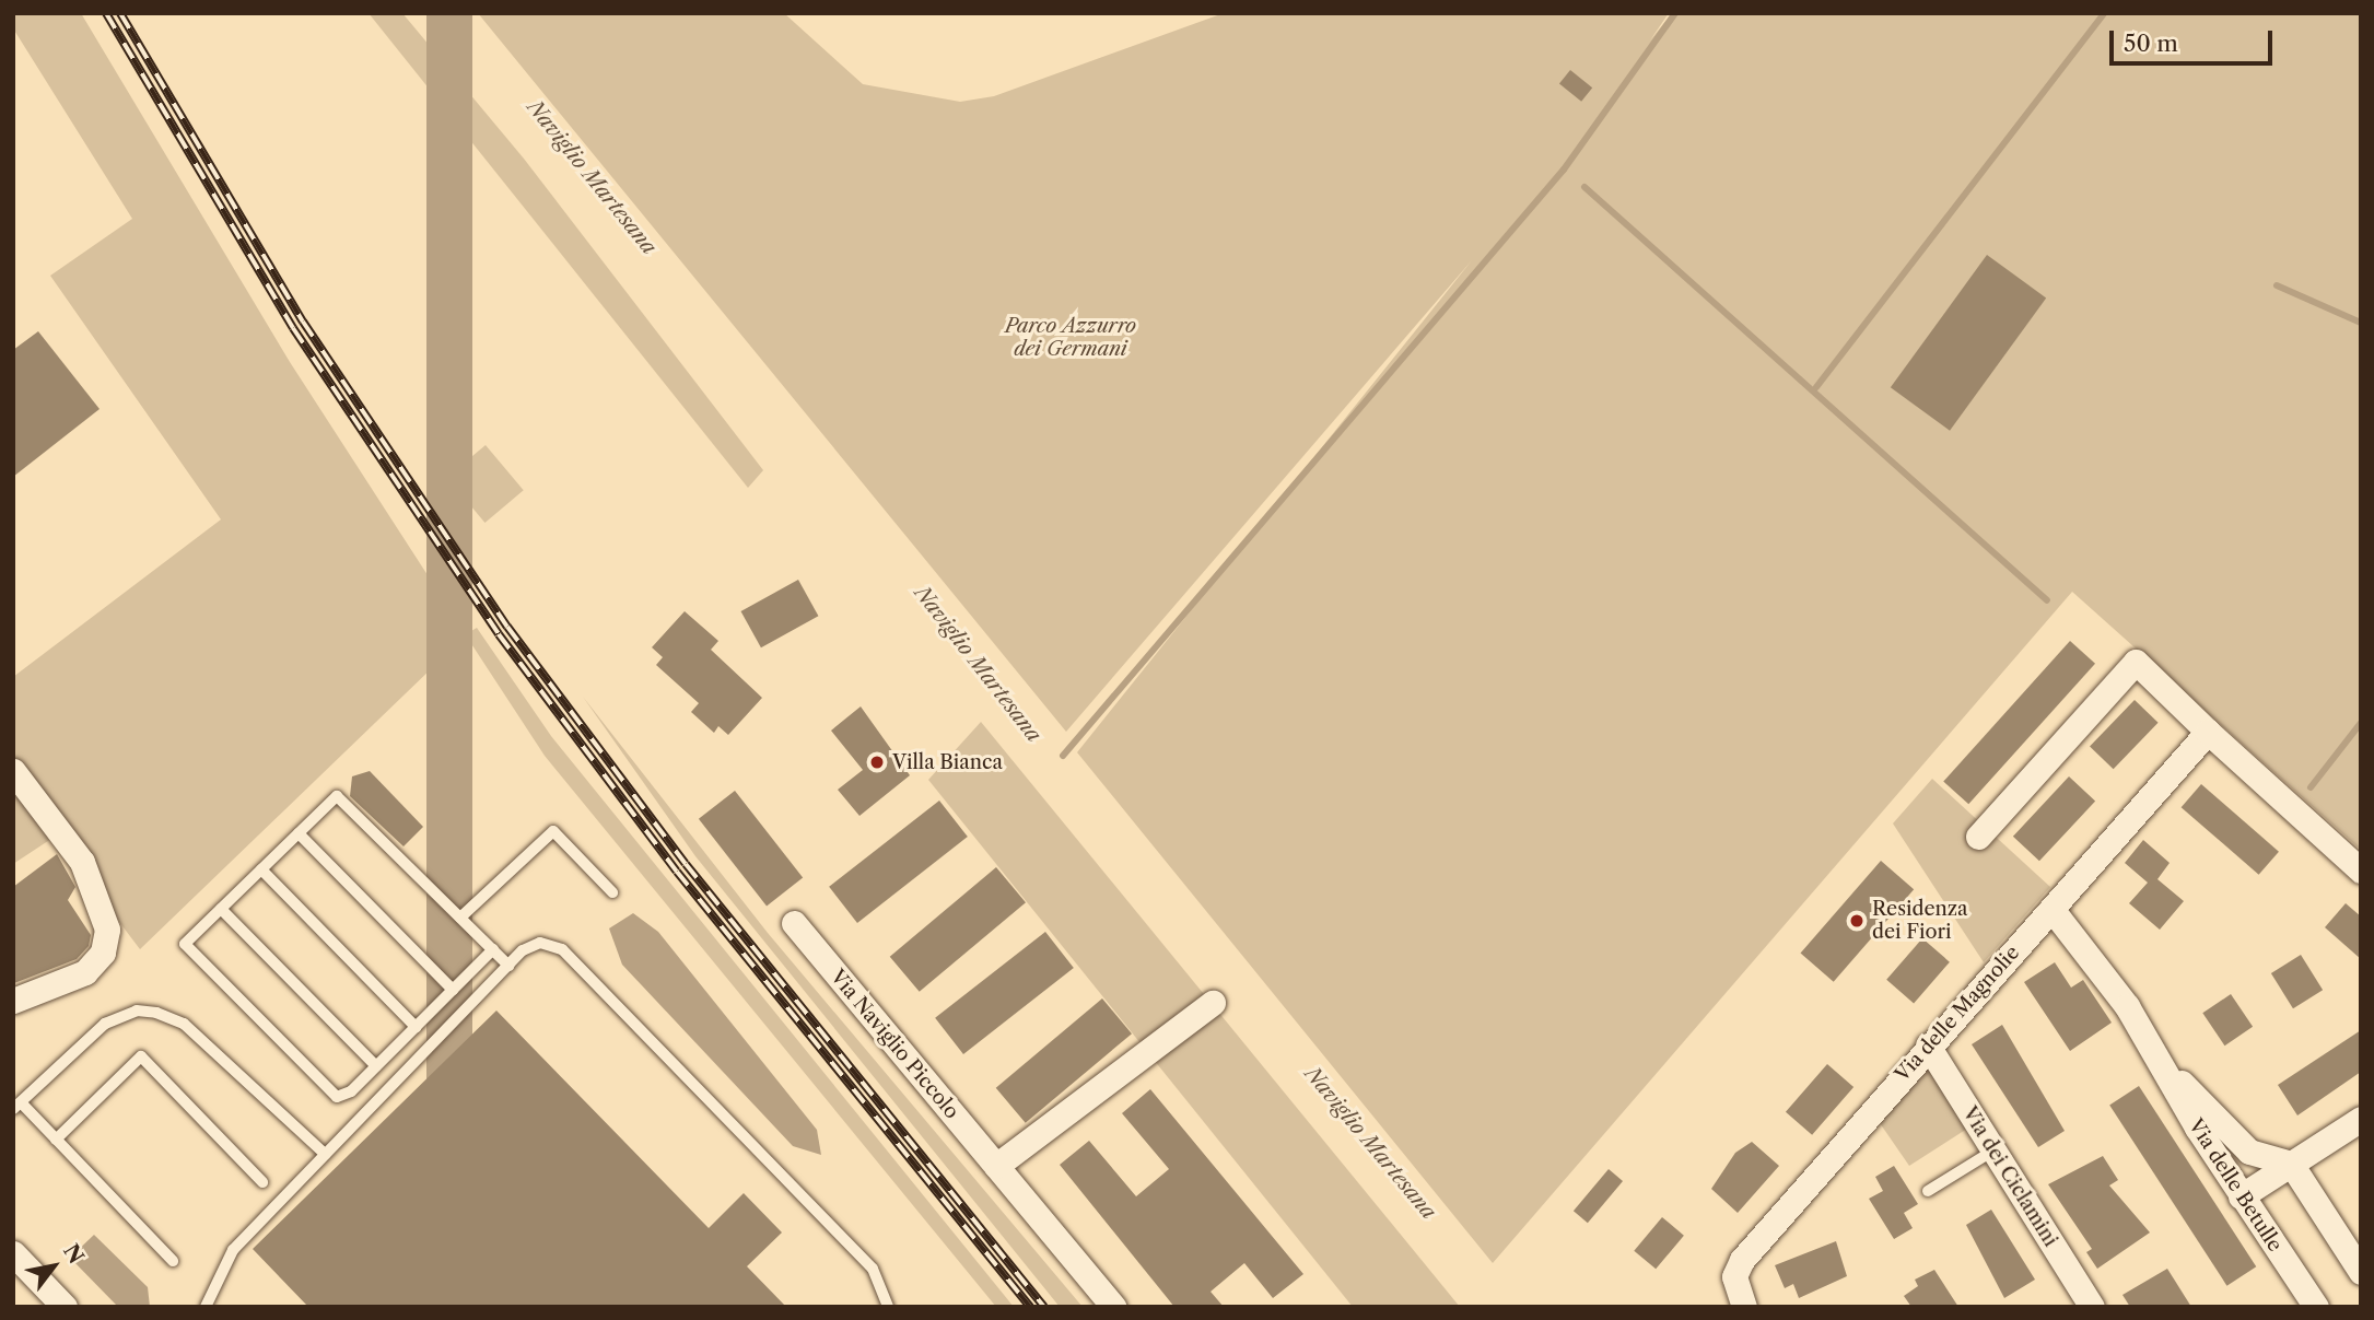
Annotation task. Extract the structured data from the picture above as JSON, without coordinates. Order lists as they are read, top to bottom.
{
  "streets": {
    "street": [
      "Via delle Magnolie",
      "Via Naviglio Piccolo",
      "Via dei Ciclamini",
      "Via delle Betulle"
    ]
  },
  "crossings": [
    ["Via delle Magnolie", "Via dei Ciclamini"],
    ["Via delle Magnolie", "Via delle Betulle"]
  ],
  "water": ["Naviglio Martesana"],
  "parks": ["Parco Azzurro dei Germani"],
  "places": ["Villa Bianca", "Residenza dei Fiori"],
  "scale_bar": "50 m",
  "north": "top right"
}
